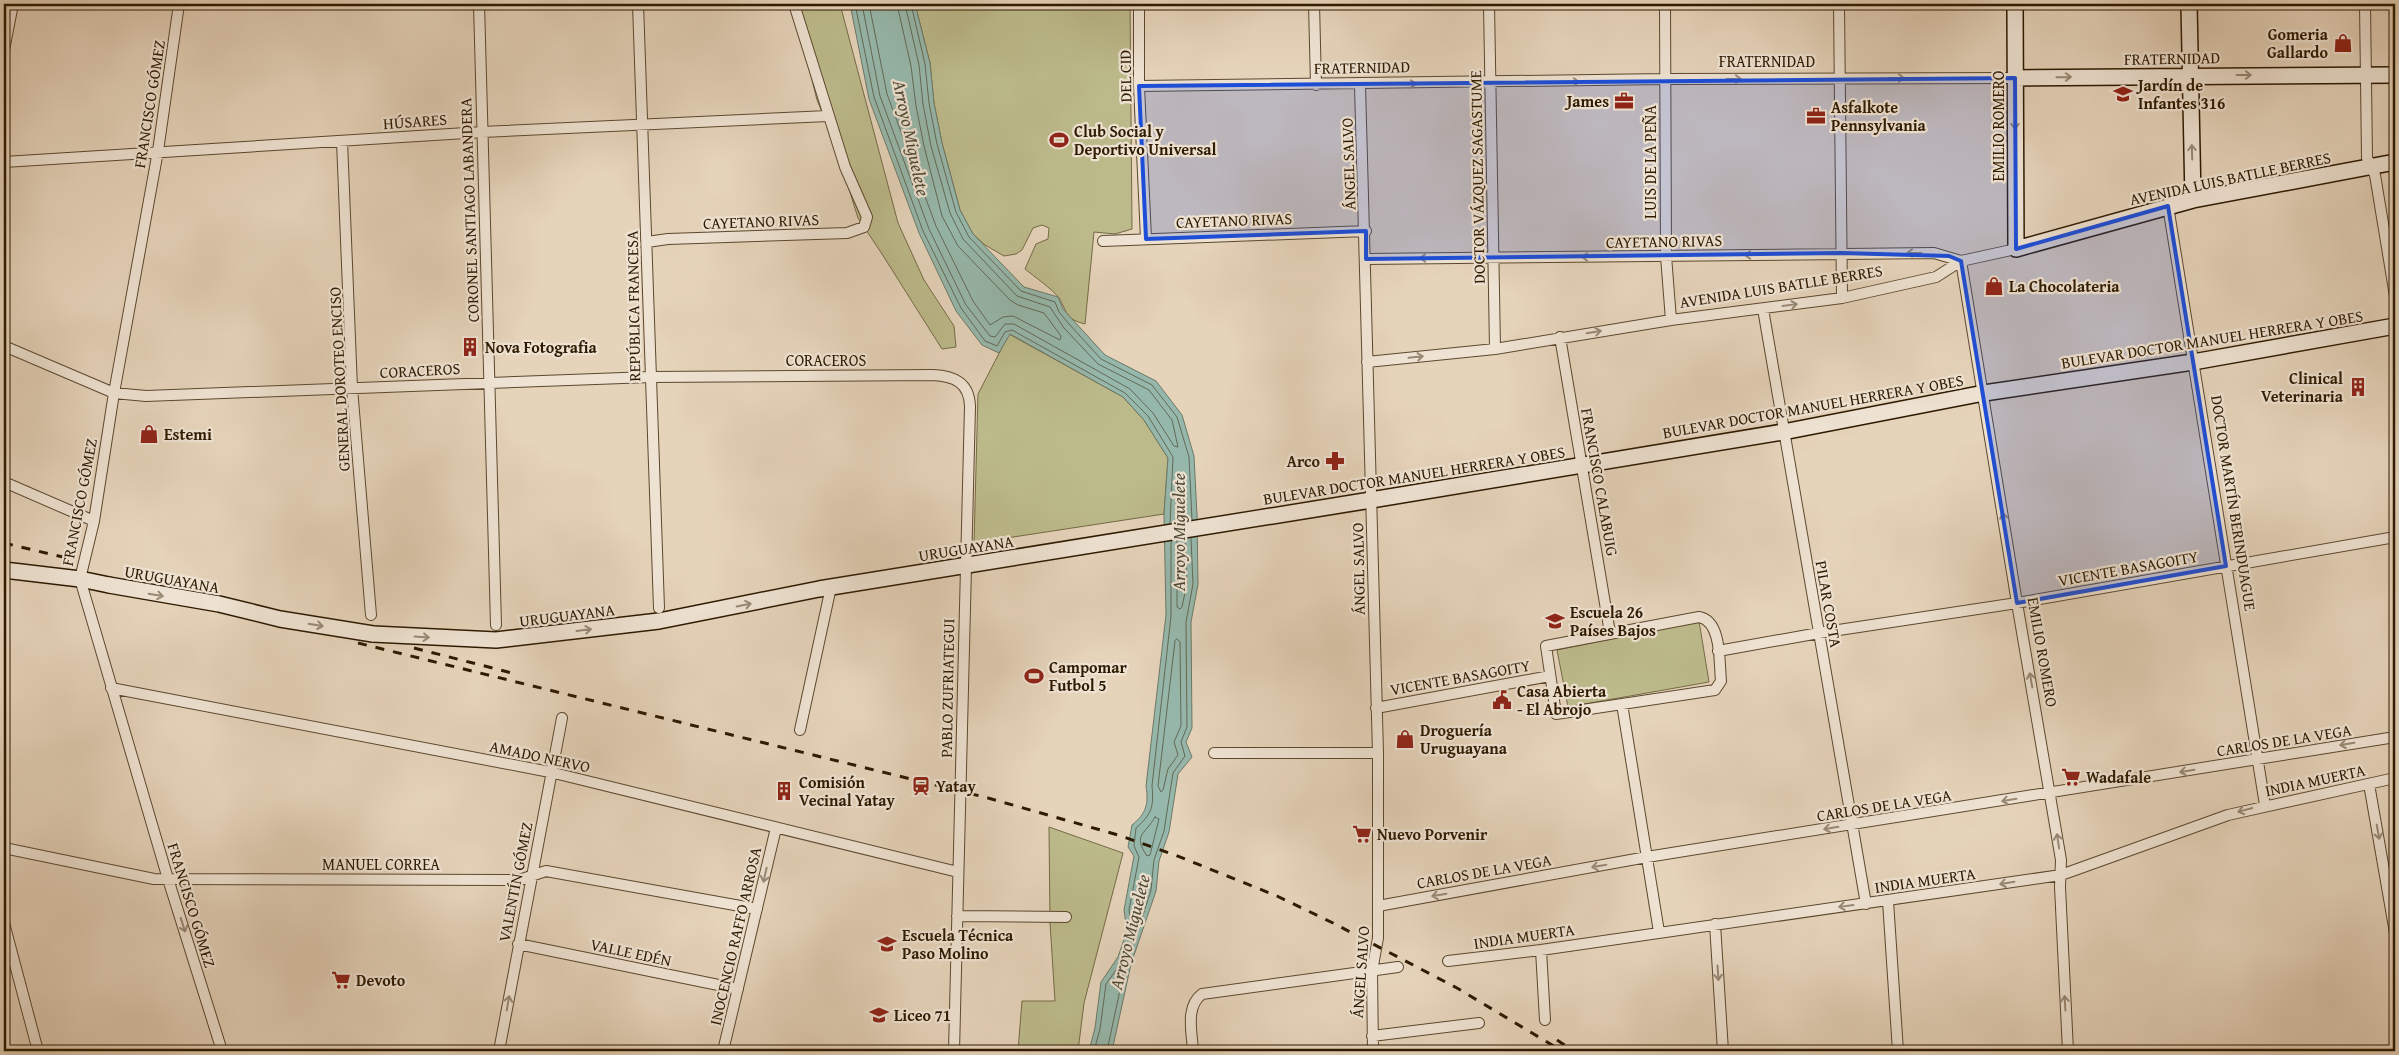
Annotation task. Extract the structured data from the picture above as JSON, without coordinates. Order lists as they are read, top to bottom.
{
  "streets": {
    "street": [
      "FRATERNIDAD",
      "DEL CID",
      "FRANCISCO GÓMEZ",
      "HÚSARES",
      "EMILIO ROMERO",
      "LUIS DE LA PEÑA",
      "ÁNGEL SALVO",
      "DOCTOR VÁZQUEZ SAGASTUME",
      "AVENIDA LUIS BATLLE BERRES",
      "CORONEL SANTIAGO LABANDERA",
      "CAYETANO RIVAS",
      "REPÚBLICA FRANCESA",
      "BULEVAR DOCTOR MANUEL HERRERA Y OBES",
      "CORACEROS",
      "GENERAL DOROTEO ENCISO",
      "FRANCISCO CALABUIG",
      "DOCTOR MARTÍN BERINDUAGUE",
      "URUGUAYANA",
      "VICENTE BASAGOITY",
      "PILAR COSTA",
      "PABLO ZUFRIATEGUI",
      "CARLOS DE LA VEGA",
      "AMADO NERVO",
      "INDIA MUERTA",
      "MANUEL CORREA",
      "VALENTÍN GÓMEZ",
      "INOCENCIO RAFFO ARROSA",
      "VALLE EDÉN"
    ]
  },
  "crossings": [
    ["FRATERNIDAD", "DEL CID"],
    ["FRATERNIDAD", "EMILIO ROMERO"],
    ["FRATERNIDAD", "LUIS DE LA PEÑA"],
    ["FRATERNIDAD", "ÁNGEL SALVO"],
    ["FRATERNIDAD", "DOCTOR VÁZQUEZ SAGASTUME"],
    ["DEL CID", "CAYETANO RIVAS"],
    ["FRANCISCO GÓMEZ", "HÚSARES"],
    ["FRANCISCO GÓMEZ", "CORACEROS"],
    ["FRANCISCO GÓMEZ", "URUGUAYANA"],
    ["FRANCISCO GÓMEZ", "AMADO NERVO"],
    ["FRANCISCO GÓMEZ", "MANUEL CORREA"],
    ["HÚSARES", "CORONEL SANTIAGO LABANDERA"],
    ["HÚSARES", "CAYETANO RIVAS"],
    ["HÚSARES", "REPÚBLICA FRANCESA"],
    ["HÚSARES", "GENERAL DOROTEO ENCISO"],
    ["EMILIO ROMERO", "AVENIDA LUIS BATLLE BERRES"],
    ["EMILIO ROMERO", "CAYETANO RIVAS"],
    ["EMILIO ROMERO", "BULEVAR DOCTOR MANUEL HERRERA Y OBES"],
    ["EMILIO ROMERO", "VICENTE BASAGOITY"],
    ["EMILIO ROMERO", "CARLOS DE LA VEGA"],
    ["EMILIO ROMERO", "INDIA MUERTA"],
    ["LUIS DE LA PEÑA", "AVENIDA LUIS BATLLE BERRES"],
    ["LUIS DE LA PEÑA", "CAYETANO RIVAS"],
    ["ÁNGEL SALVO", "AVENIDA LUIS BATLLE BERRES"],
    ["ÁNGEL SALVO", "CAYETANO RIVAS"],
    ["ÁNGEL SALVO", "BULEVAR DOCTOR MANUEL HERRERA Y OBES"],
    ["ÁNGEL SALVO", "VICENTE BASAGOITY"],
    ["ÁNGEL SALVO", "CARLOS DE LA VEGA"],
    ["DOCTOR VÁZQUEZ SAGASTUME", "AVENIDA LUIS BATLLE BERRES"],
    ["DOCTOR VÁZQUEZ SAGASTUME", "CAYETANO RIVAS"],
    ["AVENIDA LUIS BATLLE BERRES", "CAYETANO RIVAS"],
    ["AVENIDA LUIS BATLLE BERRES", "FRANCISCO CALABUIG"],
    ["AVENIDA LUIS BATLLE BERRES", "DOCTOR MARTÍN BERINDUAGUE"],
    ["AVENIDA LUIS BATLLE BERRES", "PILAR COSTA"],
    ["CORONEL SANTIAGO LABANDERA", "CORACEROS"],
    ["CAYETANO RIVAS", "REPÚBLICA FRANCESA"],
    ["REPÚBLICA FRANCESA", "CORACEROS"],
    ["BULEVAR DOCTOR MANUEL HERRERA Y OBES", "FRANCISCO CALABUIG"],
    ["BULEVAR DOCTOR MANUEL HERRERA Y OBES", "DOCTOR MARTÍN BERINDUAGUE"],
    ["BULEVAR DOCTOR MANUEL HERRERA Y OBES", "URUGUAYANA"],
    ["BULEVAR DOCTOR MANUEL HERRERA Y OBES", "PILAR COSTA"],
    ["CORACEROS", "GENERAL DOROTEO ENCISO"],
    ["CORACEROS", "PABLO ZUFRIATEGUI"],
    ["FRANCISCO CALABUIG", "VICENTE BASAGOITY"],
    ["DOCTOR MARTÍN BERINDUAGUE", "VICENTE BASAGOITY"],
    ["DOCTOR MARTÍN BERINDUAGUE", "CARLOS DE LA VEGA"],
    ["DOCTOR MARTÍN BERINDUAGUE", "INDIA MUERTA"],
    ["URUGUAYANA", "PABLO ZUFRIATEGUI"],
    ["VICENTE BASAGOITY", "PILAR COSTA"],
    ["PILAR COSTA", "CARLOS DE LA VEGA"],
    ["PILAR COSTA", "INDIA MUERTA"],
    ["PABLO ZUFRIATEGUI", "AMADO NERVO"],
    ["AMADO NERVO", "VALENTÍN GÓMEZ"],
    ["AMADO NERVO", "INOCENCIO RAFFO ARROSA"],
    ["MANUEL CORREA", "VALENTÍN GÓMEZ"],
    ["MANUEL CORREA", "INOCENCIO RAFFO ARROSA"],
    ["VALENTÍN GÓMEZ", "VALLE EDÉN"],
    ["INOCENCIO RAFFO ARROSA", "VALLE EDÉN"]
  ],
  "one_way": [
    "FRATERNIDAD",
    "CAYETANO RIVAS",
    "URUGUAYANA",
    "CARLOS DE LA VEGA",
    "INDIA MUERTA",
    "INOCENCIO RAFFO ARROSA"
  ],
  "water": ["Arroyo Miguelete"],
  "places": {
    "shop": [
      "Gomeria Gallardo",
      "La Chocolateria",
      "Estemi",
      "Droguería Uruguayana"
    ],
    "school or university": [
      "Jardín de Infantes 316",
      "Escuela 26 Países Bajos",
      "Escuela Técnica Paso Molino",
      "Liceo 71"
    ],
    "office": ["James", "Asfalkote Pennsylvania"],
    "sports": ["Club Social y Deportivo Universal", "Campomar Futbol 5"],
    "building": ["Nova Fotografia", "Clinical Veterinaria", "Comisión Vecinal Yatay"],
    "pharmacy": ["Arco"],
    "public building": ["Casa Abierta - El Abrojo"],
    "supermarket": ["Wadafale", "Nuevo Porvenir", "Devoto"],
    "station": ["Yatay"]
  }
}
